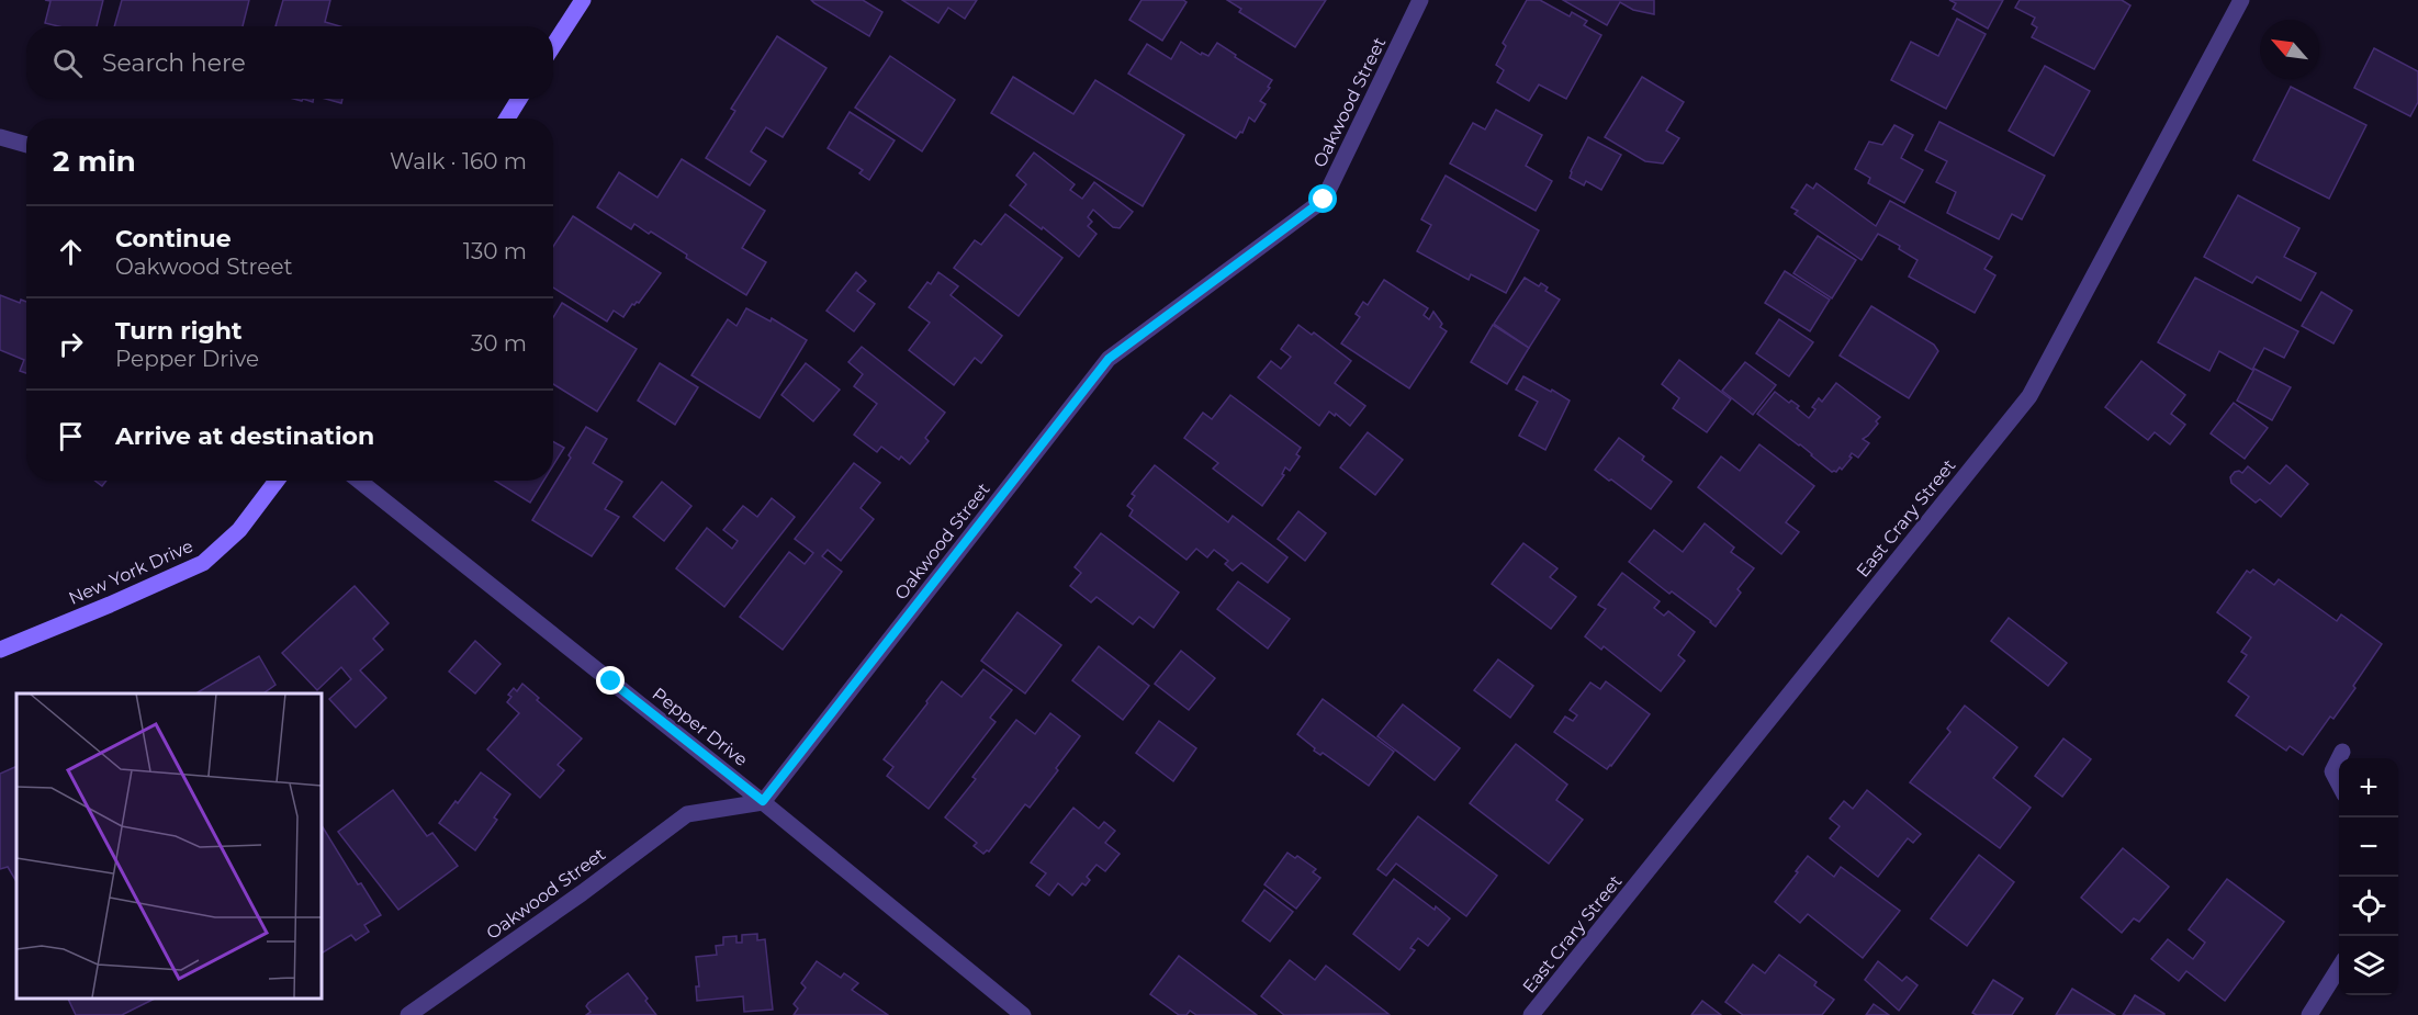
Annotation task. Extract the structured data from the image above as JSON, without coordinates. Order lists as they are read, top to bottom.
{
  "streets": {
    "street": [
      "Oakwood Street",
      "East Crary Street",
      "New York Drive",
      "Pepper Drive"
    ]
  },
  "crossings": [
    ["Oakwood Street", "Pepper Drive"]
  ],
  "north": "top left",
  "page": {
    "search": "Search here",
    "heading": ["2 min", "Walk · 160 m"],
    "list": [
      ["Continue", "Oakwood Street", "130 m"],
      ["Turn right", "Pepper Drive", "30 m"],
      "Arrive at destination"
    ],
    "map_buttons": ["+", "−"]
  }
}
